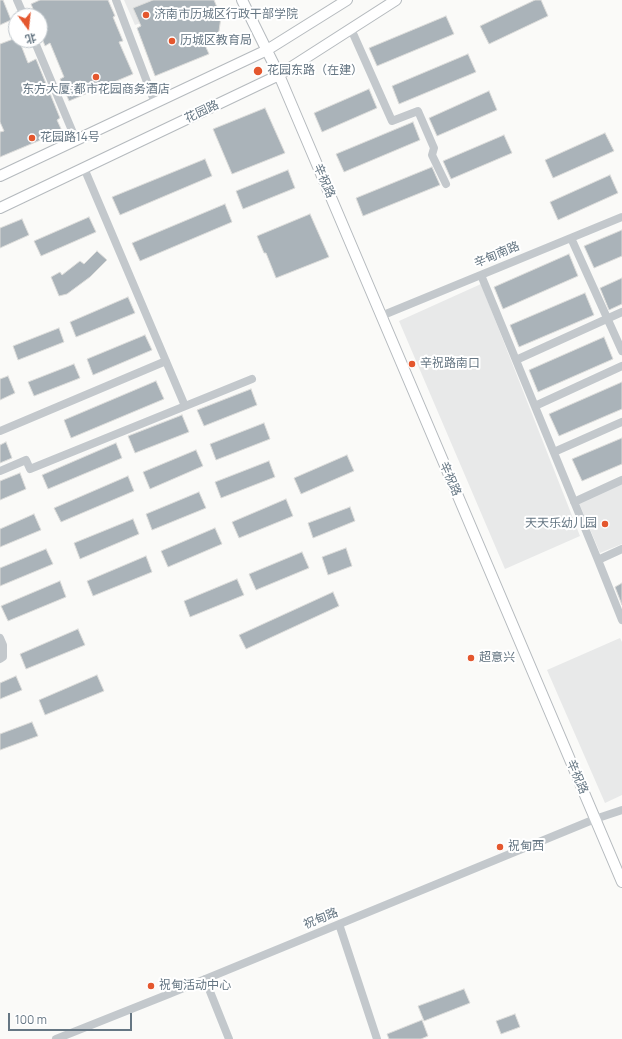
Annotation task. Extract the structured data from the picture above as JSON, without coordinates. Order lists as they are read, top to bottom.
{
  "streets": {
    "main road": ["花园路", "辛祝路"],
    "street": ["辛甸南路", "祝甸路"]
  },
  "crossings": [
    ["花园路", "辛祝路"],
    ["辛祝路", "辛甸南路"],
    ["辛祝路", "祝甸路"]
  ],
  "places": [
    "济南市历城区行政干部学院",
    "历城区教育局",
    "花园东路（在建）",
    "东方大厦;都市花园商务酒店",
    "花园路14号",
    "辛祝路南口",
    "天天乐幼儿园",
    "超意兴",
    "祝甸西",
    "祝甸活动中心"
  ],
  "scale_bar": "100 m",
  "north": "bottom"
}
